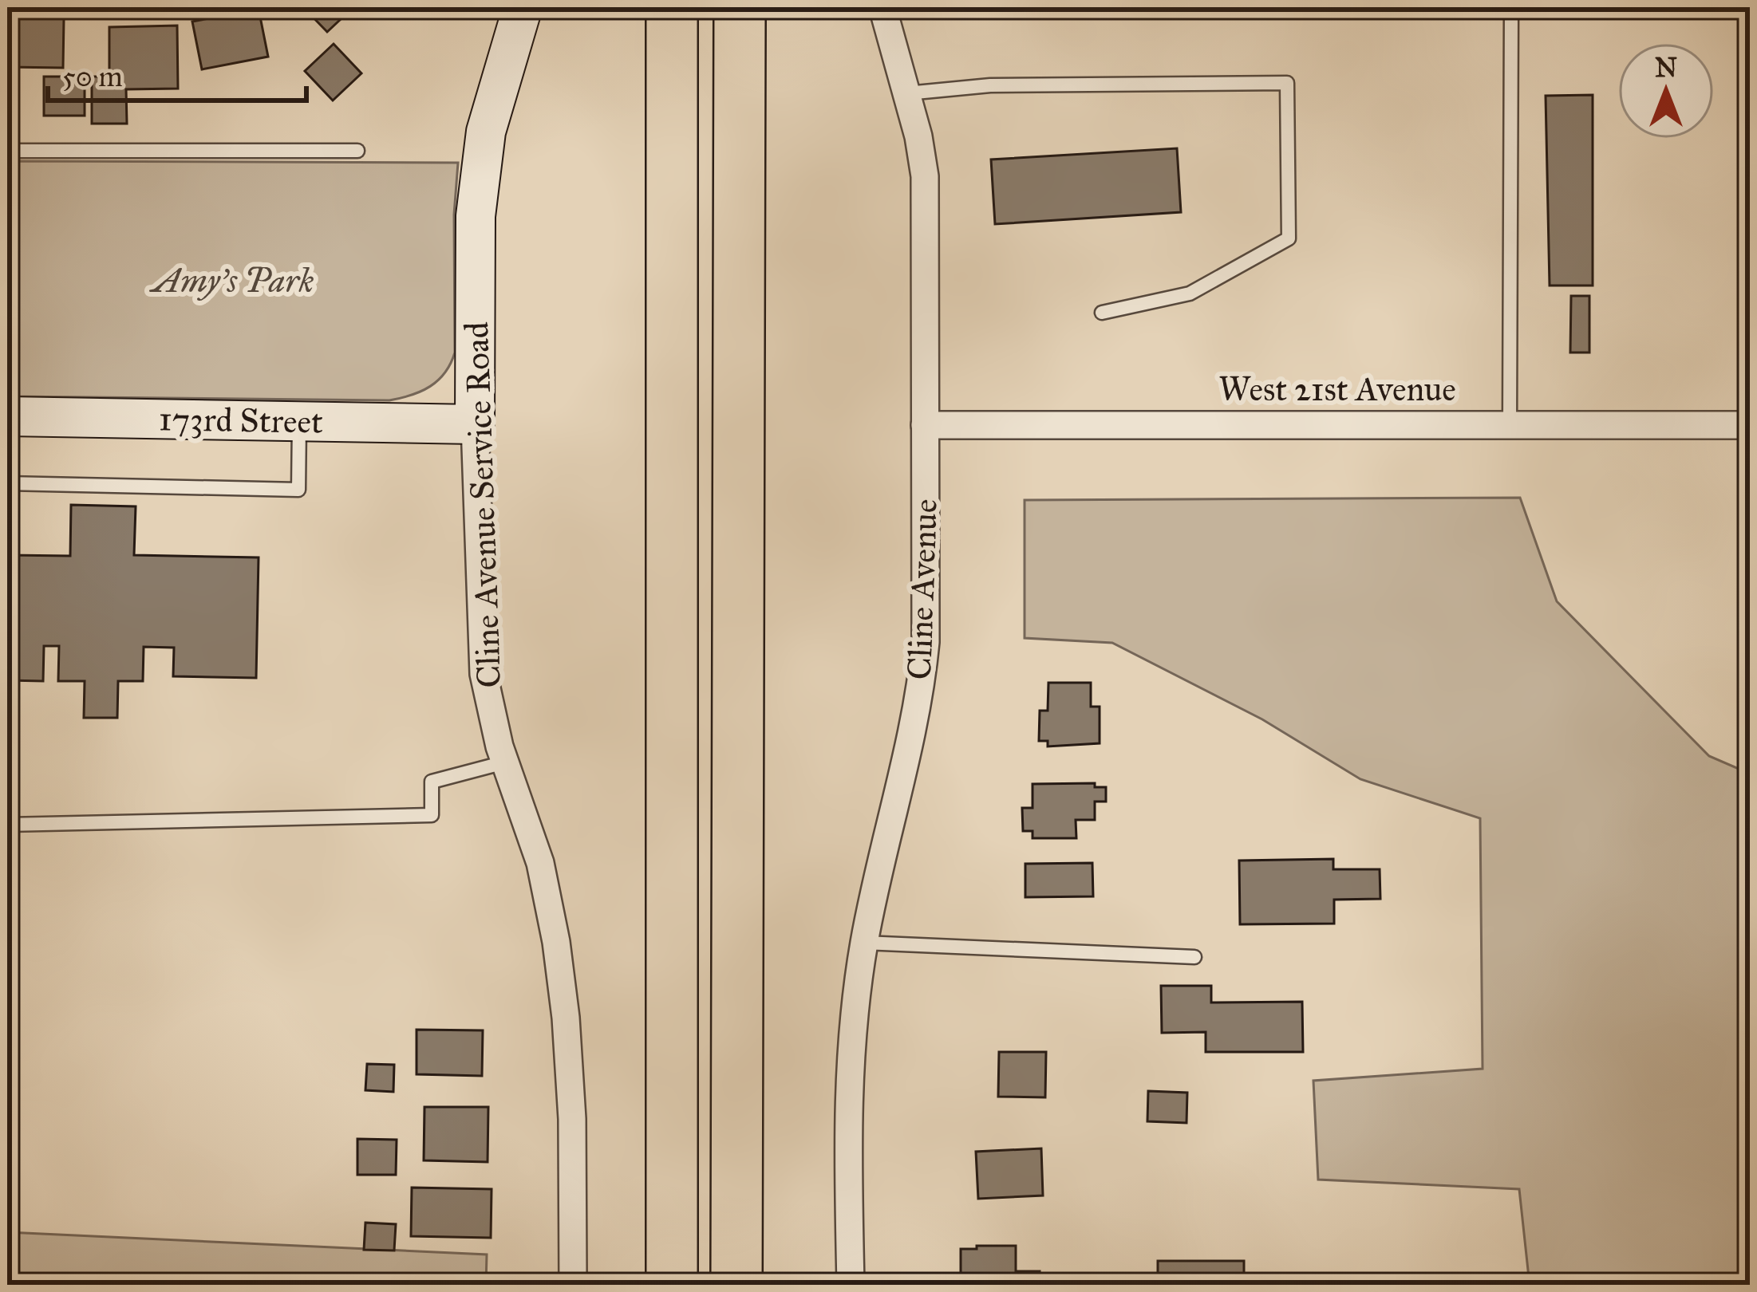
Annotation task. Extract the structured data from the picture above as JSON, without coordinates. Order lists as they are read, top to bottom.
{
  "streets": {
    "street": [
      "West 21st Avenue",
      "173rd Street",
      "Cline Avenue Service Road",
      "Cline Avenue"
    ]
  },
  "crossings": [
    ["West 21st Avenue", "Cline Avenue"],
    ["173rd Street", "Cline Avenue Service Road"]
  ],
  "parks": ["Amy's Park"],
  "scale_bar": "50 m",
  "north": "top"
}
